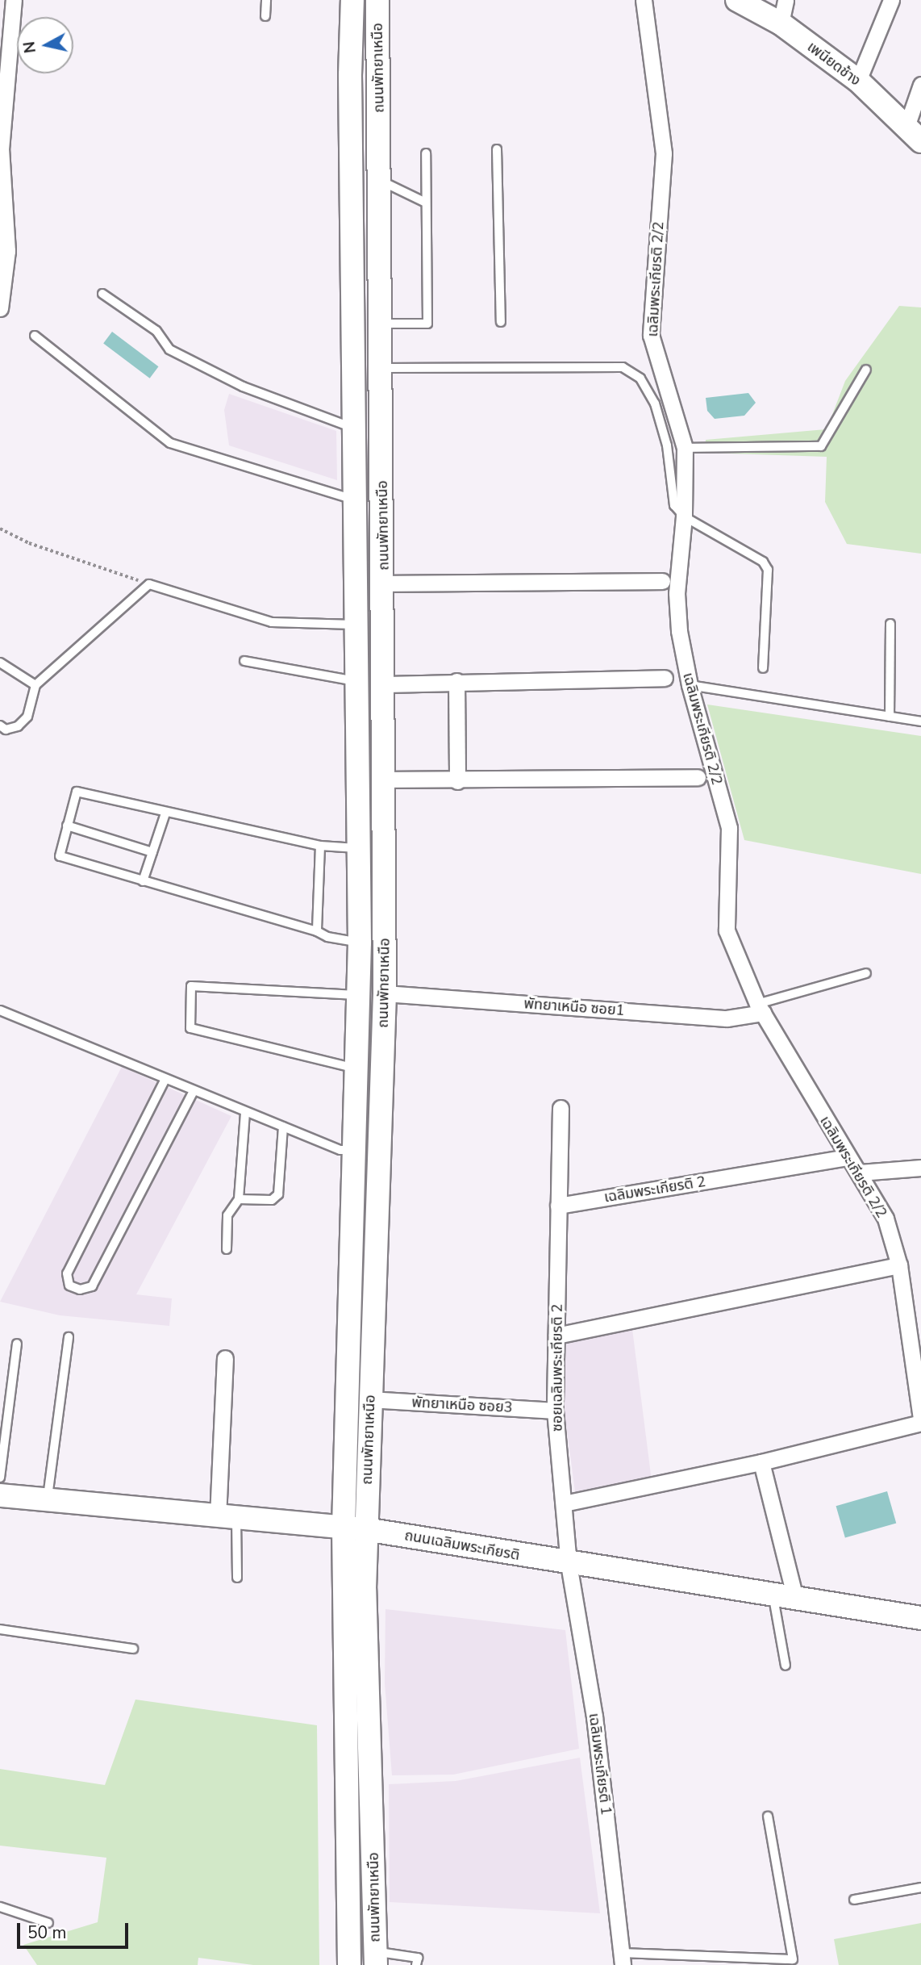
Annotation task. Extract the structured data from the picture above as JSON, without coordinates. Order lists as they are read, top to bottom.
{
  "streets": {
    "main road": ["เพนียดช้าง", "ถนนพัทยาเหนือ", "ถนนเฉลิมพระเกียรติ"],
    "street": [
      "เฉลิมพระเกียรติ 2/2",
      "พัทยาเหนือ ซอย1",
      "เฉลิมพระเกียรติ 2",
      "ซอยเฉลิมพระเกียรติ 2",
      "พัทยาเหนือ ซอย3",
      "เฉลิมพระเกียรติ 1"
    ]
  },
  "crossings": [
    ["ถนนพัทยาเหนือ", "พัทยาเหนือ ซอย1"],
    ["ถนนพัทยาเหนือ", "พัทยาเหนือ ซอย3"],
    ["ถนนพัทยาเหนือ", "ถนนเฉลิมพระเกียรติ"],
    ["เฉลิมพระเกียรติ 2/2", "พัทยาเหนือ ซอย1"],
    ["เฉลิมพระเกียรติ 2/2", "เฉลิมพระเกียรติ 2"],
    ["เฉลิมพระเกียรติ 2", "ซอยเฉลิมพระเกียรติ 2"],
    ["ซอยเฉลิมพระเกียรติ 2", "พัทยาเหนือ ซอย3"],
    ["ซอยเฉลิมพระเกียรติ 2", "ถนนเฉลิมพระเกียรติ"],
    ["ซอยเฉลิมพระเกียรติ 2", "เฉลิมพระเกียรติ 1"],
    ["ถนนเฉลิมพระเกียรติ", "เฉลิมพระเกียรติ 1"]
  ],
  "scale_bar": "50 m",
  "north": "left"
}
